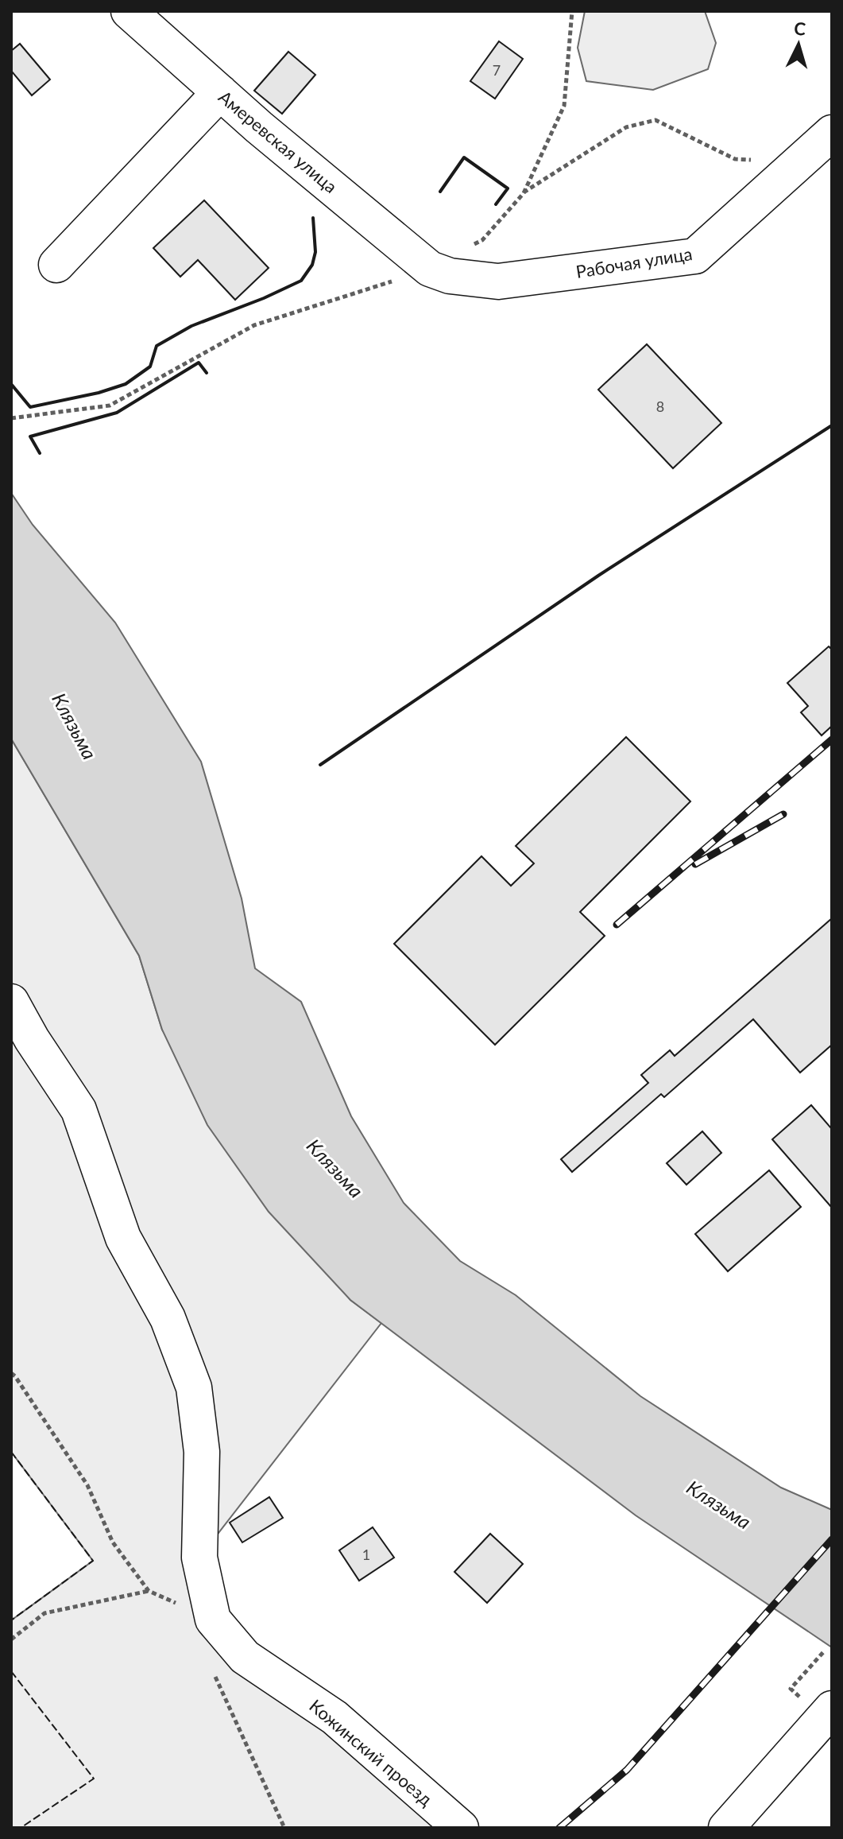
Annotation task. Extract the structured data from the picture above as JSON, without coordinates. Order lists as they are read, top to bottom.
{
  "streets": {
    "street": ["Амеревская улица", "Рабочая улица", "Кожинский проезд"]
  },
  "crossings": [
    ["Амеревская улица", "Рабочая улица"]
  ],
  "water": ["Клязьма"],
  "house_numbers": ["7", "8", "1"],
  "north": "top"
}
